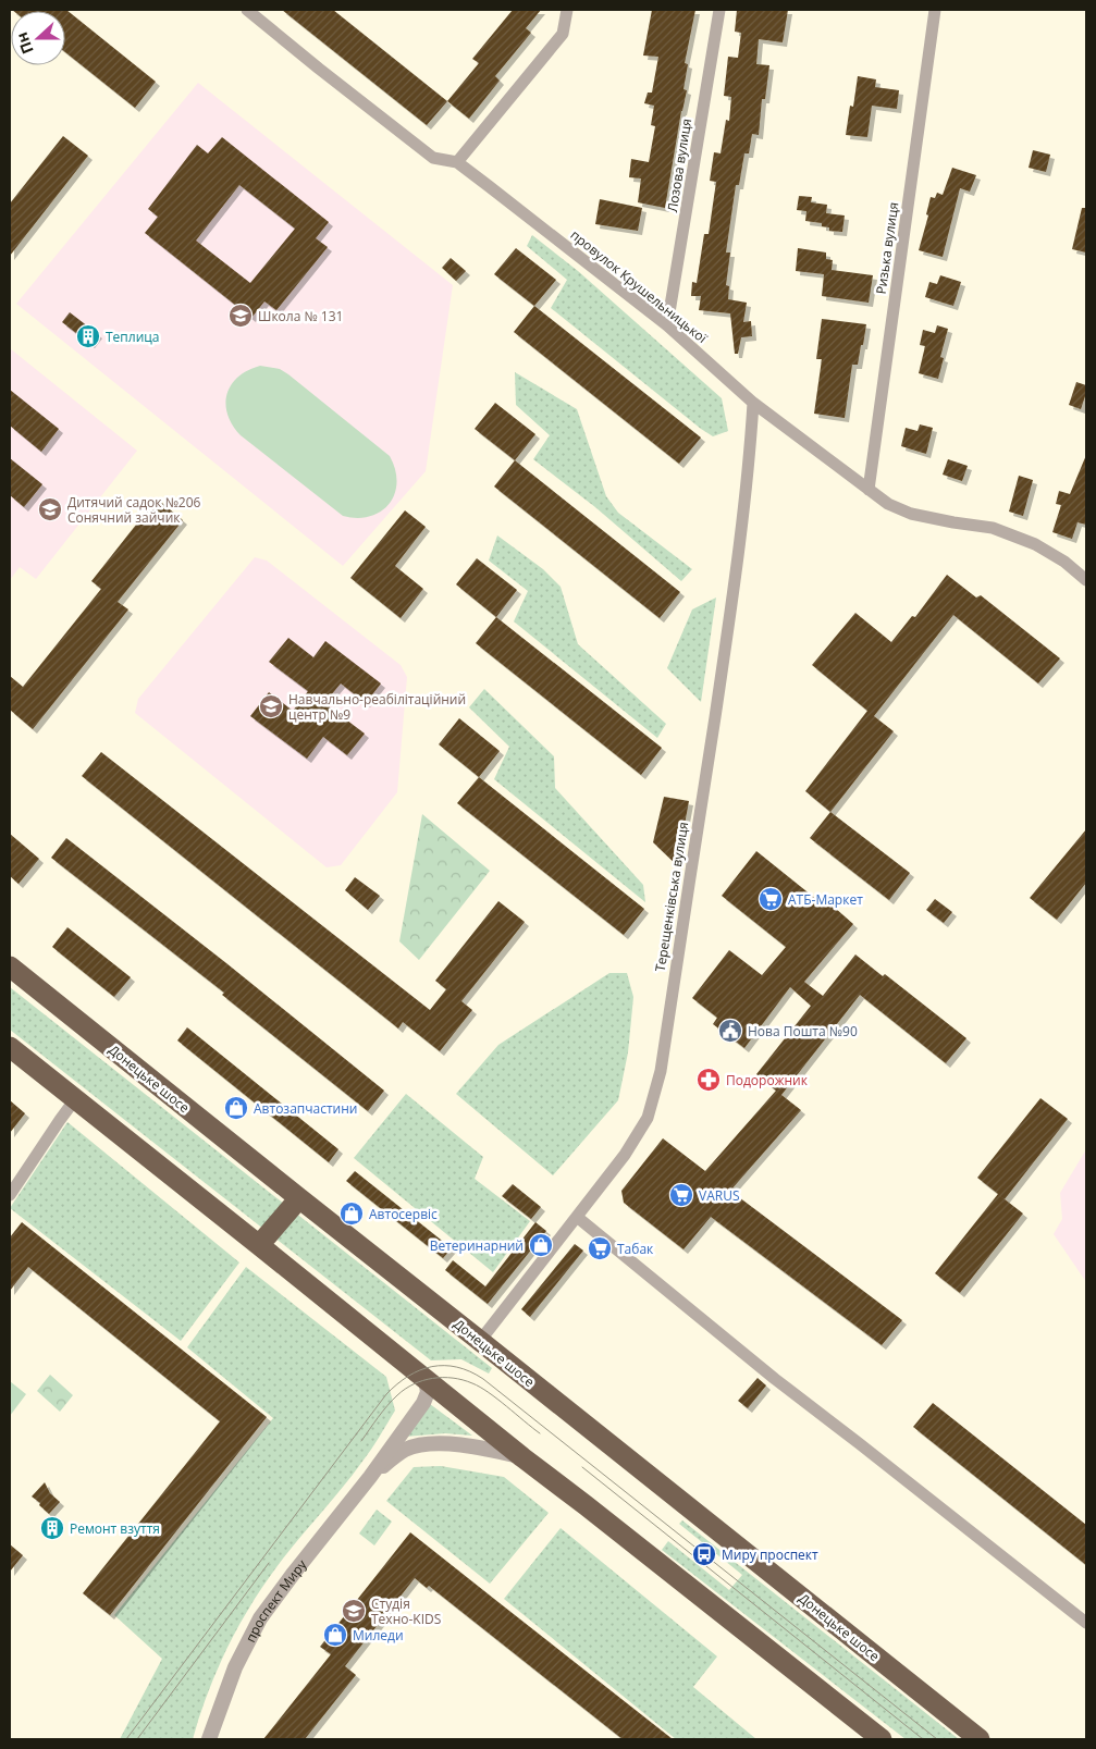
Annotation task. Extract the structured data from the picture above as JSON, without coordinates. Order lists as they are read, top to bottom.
{
  "streets": {
    "highway": ["Донецьке шосе"],
    "street": [
      "Лозова вулиця",
      "Ризька вулиця",
      "провулок Крушельницької",
      "Терещенківська вулиця",
      "проспект Миру"
    ]
  },
  "crossings": [
    ["Лозова вулиця", "провулок Крушельницької"],
    ["Ризька вулиця", "провулок Крушельницької"],
    ["провулок Крушельницької", "Терещенківська вулиця"],
    ["Терещенківська вулиця", "Донецьке шосе"]
  ],
  "places": {
    "school or university": [
      "Школа № 131",
      "Дитячий садок №206 Сонячний зайчик",
      "Навчально-реабілітаційний центр №9",
      "Студія Техно-KIDS"
    ],
    "building": ["Теплица", "Ремонт взуття"],
    "supermarket": ["АТБ-Маркет", "VARUS", "Табак"],
    "public building": ["Нова Пошта №90"],
    "pharmacy": ["Подорожник"],
    "shop": [
      "Автозапчастини",
      "Автосервіс",
      "Ветеринарний",
      "Миледи"
    ],
    "bus stop": ["Миру проспект"]
  },
  "north": "left"
}
